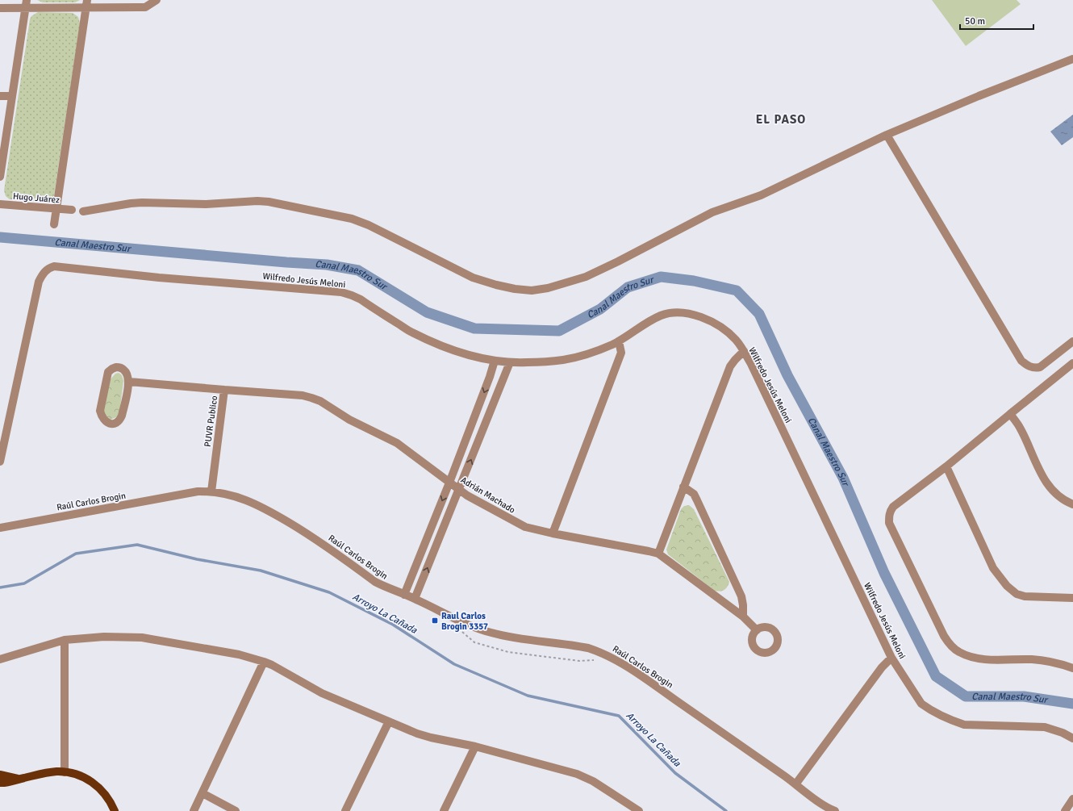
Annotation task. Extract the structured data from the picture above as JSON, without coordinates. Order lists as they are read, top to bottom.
{
  "streets": {
    "street": [
      "Hugo Juárez",
      "Wilfredo Jesús Meloni",
      "PUVR Publico",
      "Adrián Machado",
      "Raúl Carlos Brogin"
    ]
  },
  "crossings": [
    ["PUVR Publico", "Adrián Machado"],
    ["PUVR Publico", "Raúl Carlos Brogin"]
  ],
  "districts": ["EL PASO"],
  "water": ["Canal Maestro Sur", "Arroyo La Cañada"],
  "places": {
    "transit": ["Raul Carlos Brogin 3357"]
  },
  "scale_bar": "50 m"
}
